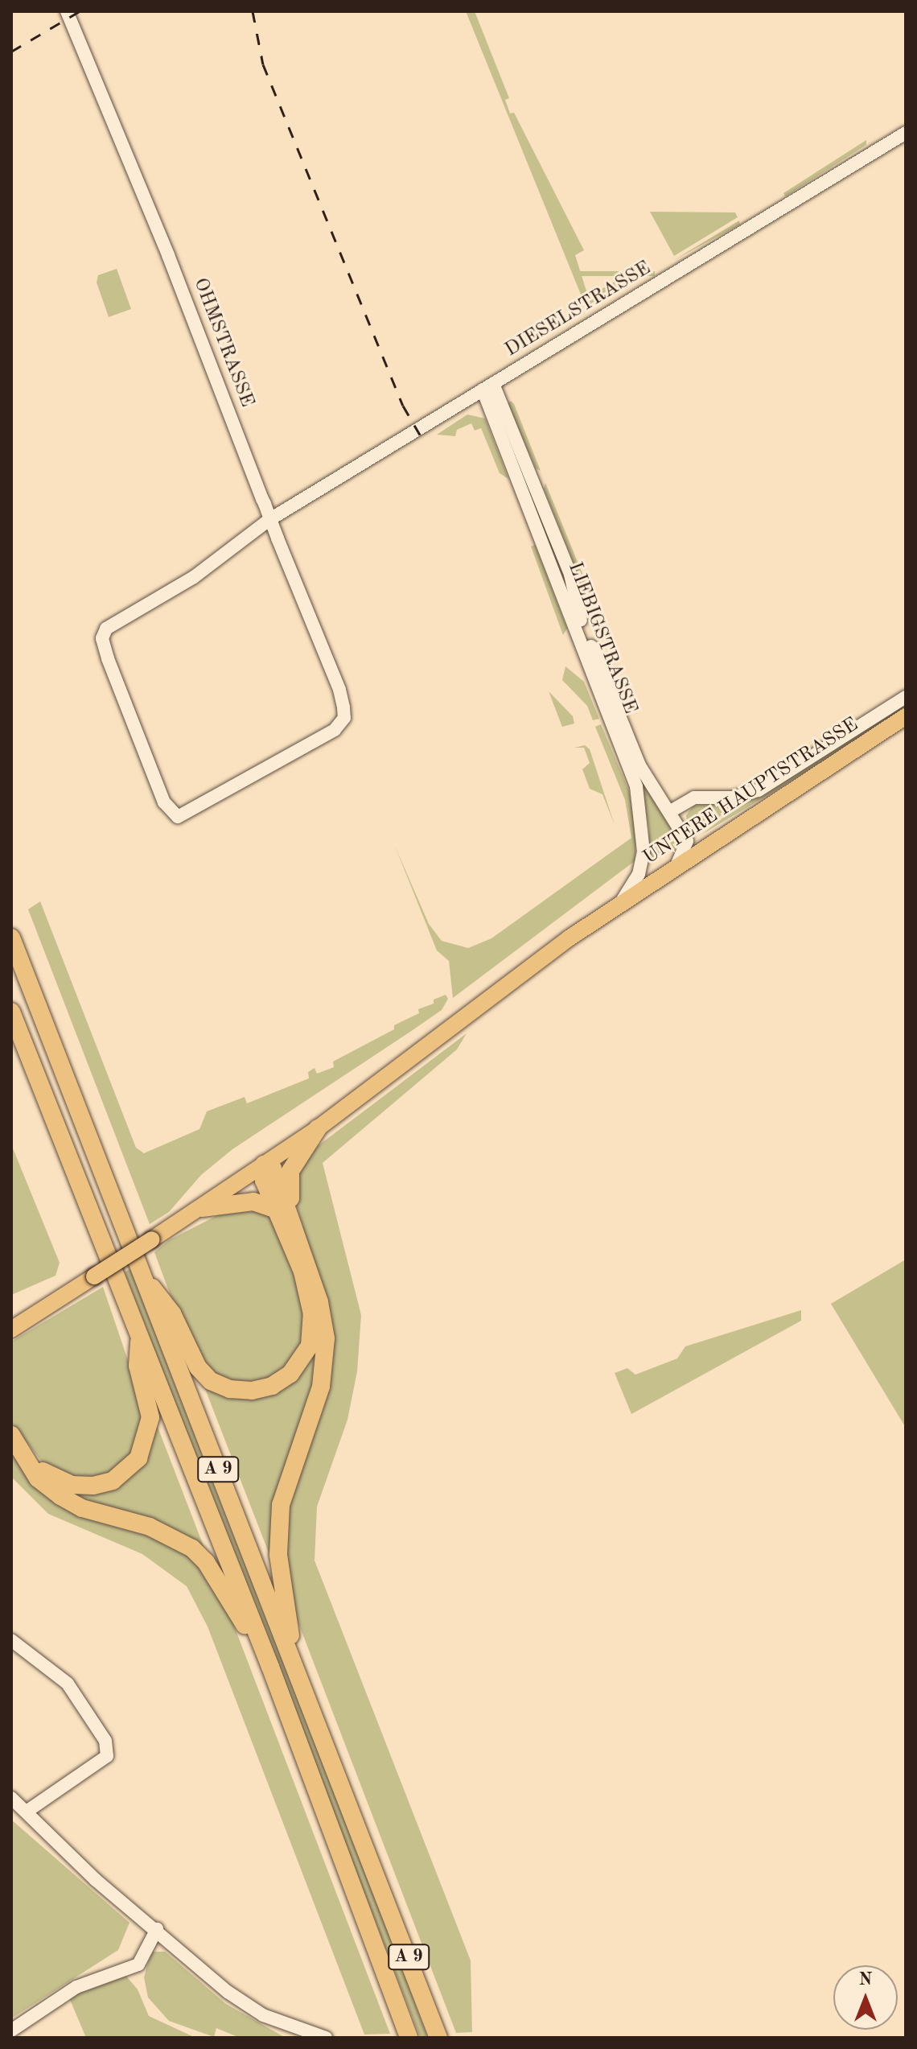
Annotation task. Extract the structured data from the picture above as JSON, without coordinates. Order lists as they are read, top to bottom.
{
  "streets": {
    "highway": ["A 9"],
    "main road": ["UNTERE HAUPTSTRASSE"],
    "street": ["DIESELSTRASSE", "OHMSTRASSE", "LIEBIGSTRASSE"]
  },
  "crossings": [
    ["DIESELSTRASSE", "OHMSTRASSE"],
    ["DIESELSTRASSE", "LIEBIGSTRASSE"],
    ["LIEBIGSTRASSE", "UNTERE HAUPTSTRASSE"]
  ],
  "north": "top"
}
